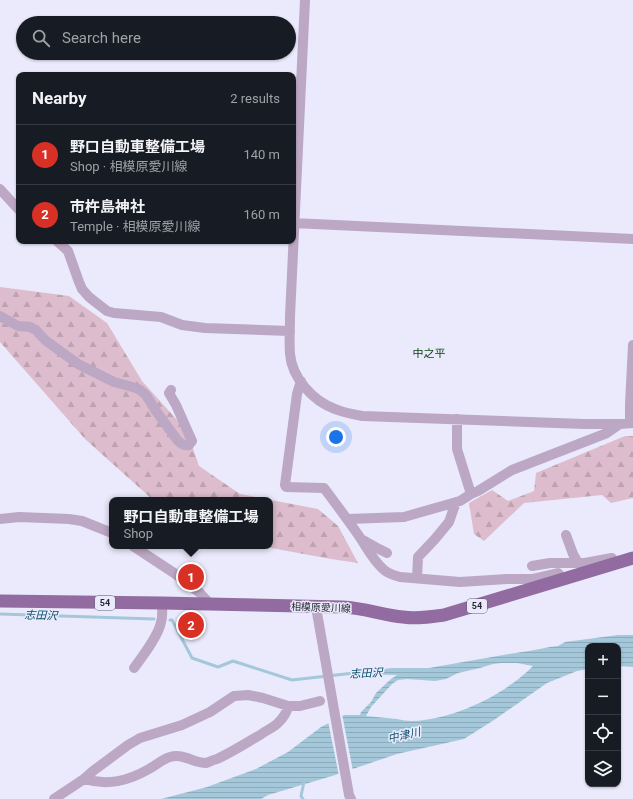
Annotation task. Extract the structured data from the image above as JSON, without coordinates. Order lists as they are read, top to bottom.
{
  "streets": {
    "main road": ["54", "相模原愛川線"]
  },
  "districts": ["中之平"],
  "water": ["志田沢", "中津川"],
  "page": {
    "search": "Search here",
    "heading": ["Nearby", "2 results"],
    "list": [
      {
        "mark": "1",
        "name": "野口自動車整備工場",
        "note": "Shop · 相模原愛川線",
        "value": "140 m"
      },
      {
        "mark": "2",
        "name": "市杵島神社",
        "note": "Temple · 相模原愛川線",
        "value": "160 m"
      }
    ],
    "popup": ["野口自動車整備工場", "Shop"],
    "pins": ["1", "2"],
    "map_buttons": ["+", "−"]
  }
}
